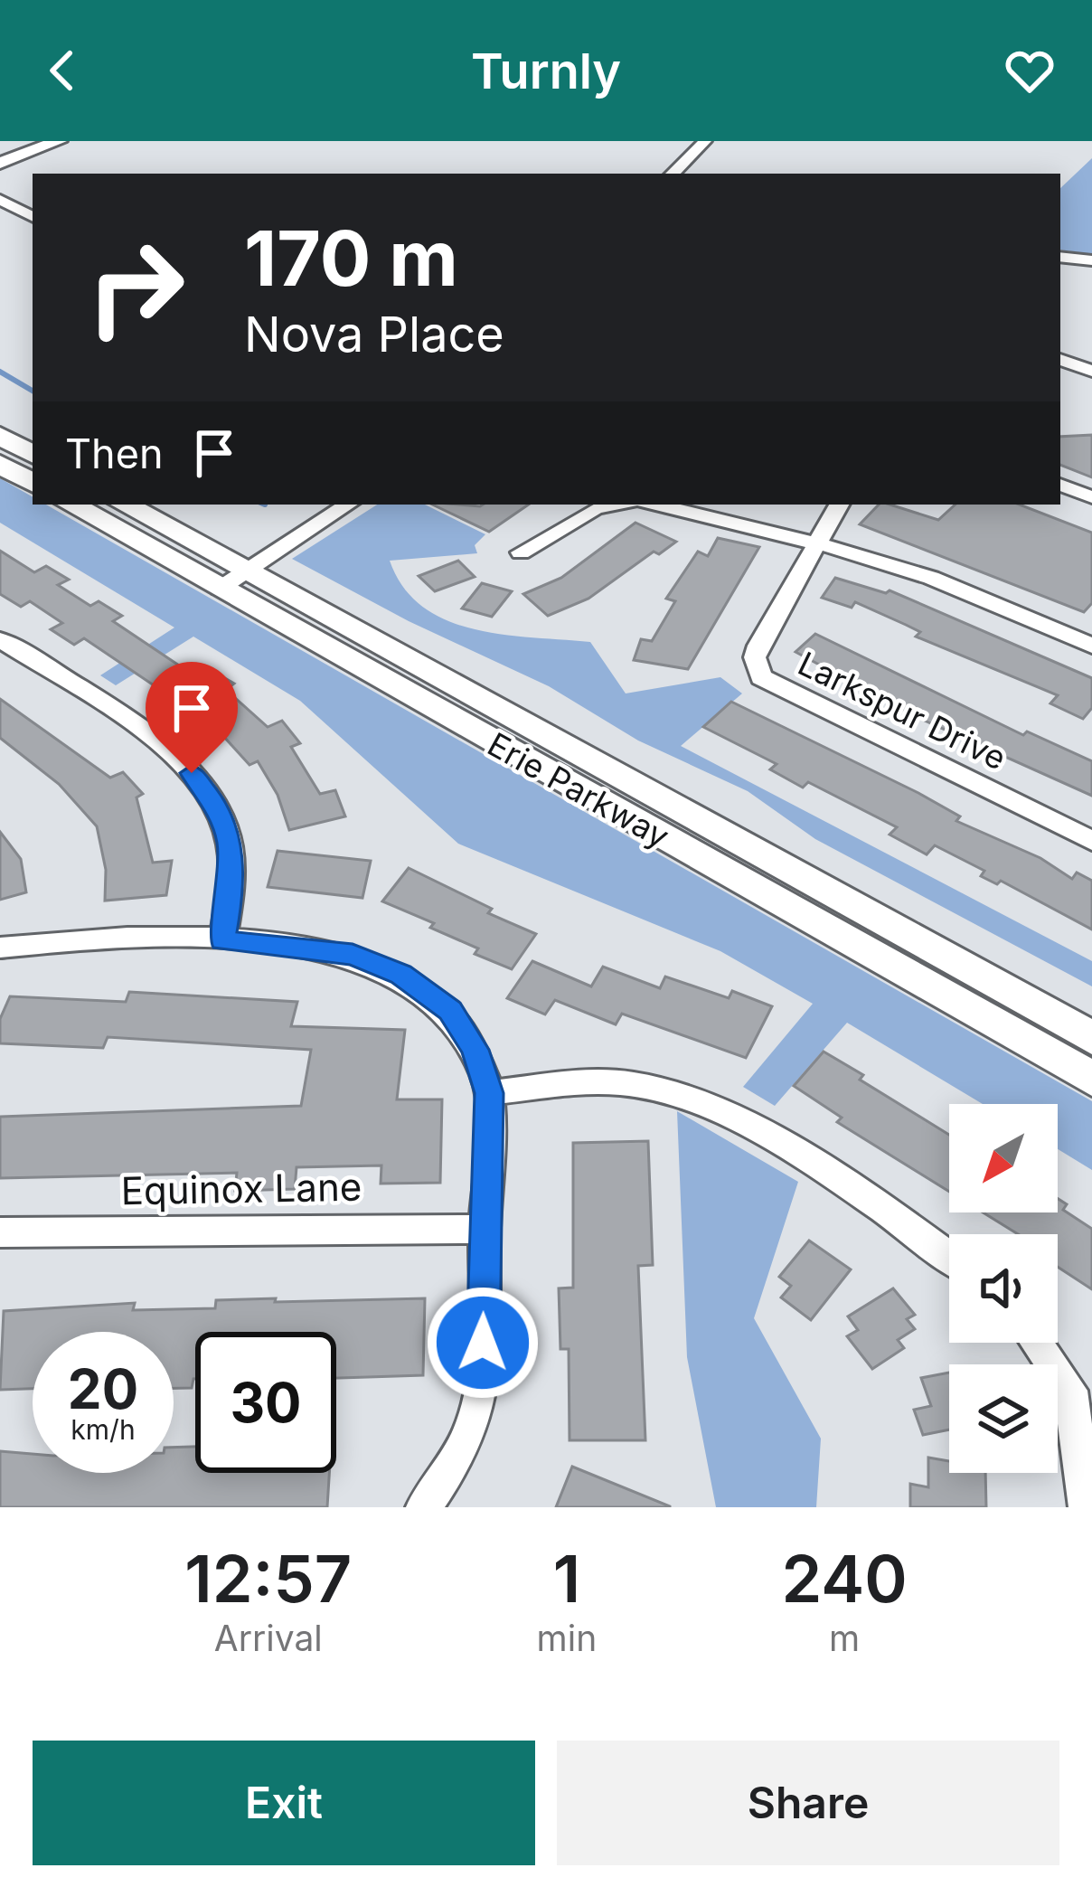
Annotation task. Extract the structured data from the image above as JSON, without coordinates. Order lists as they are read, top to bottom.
{
  "streets": {
    "main road": ["Erie Parkway"],
    "street": ["Larkspur Drive", "Equinox Lane"]
  },
  "north": "bottom left",
  "page": {
    "header": "Turnly",
    "turn": ["170 m", "Nova Place"],
    "then": "Then",
    "speed": "20 km/h",
    "limit": "30",
    "eta": [
      "12:57",
      "Arrival",
      "1",
      "min",
      "240",
      "m"
    ],
    "buttons": ["Exit", "Share"]
  }
}
